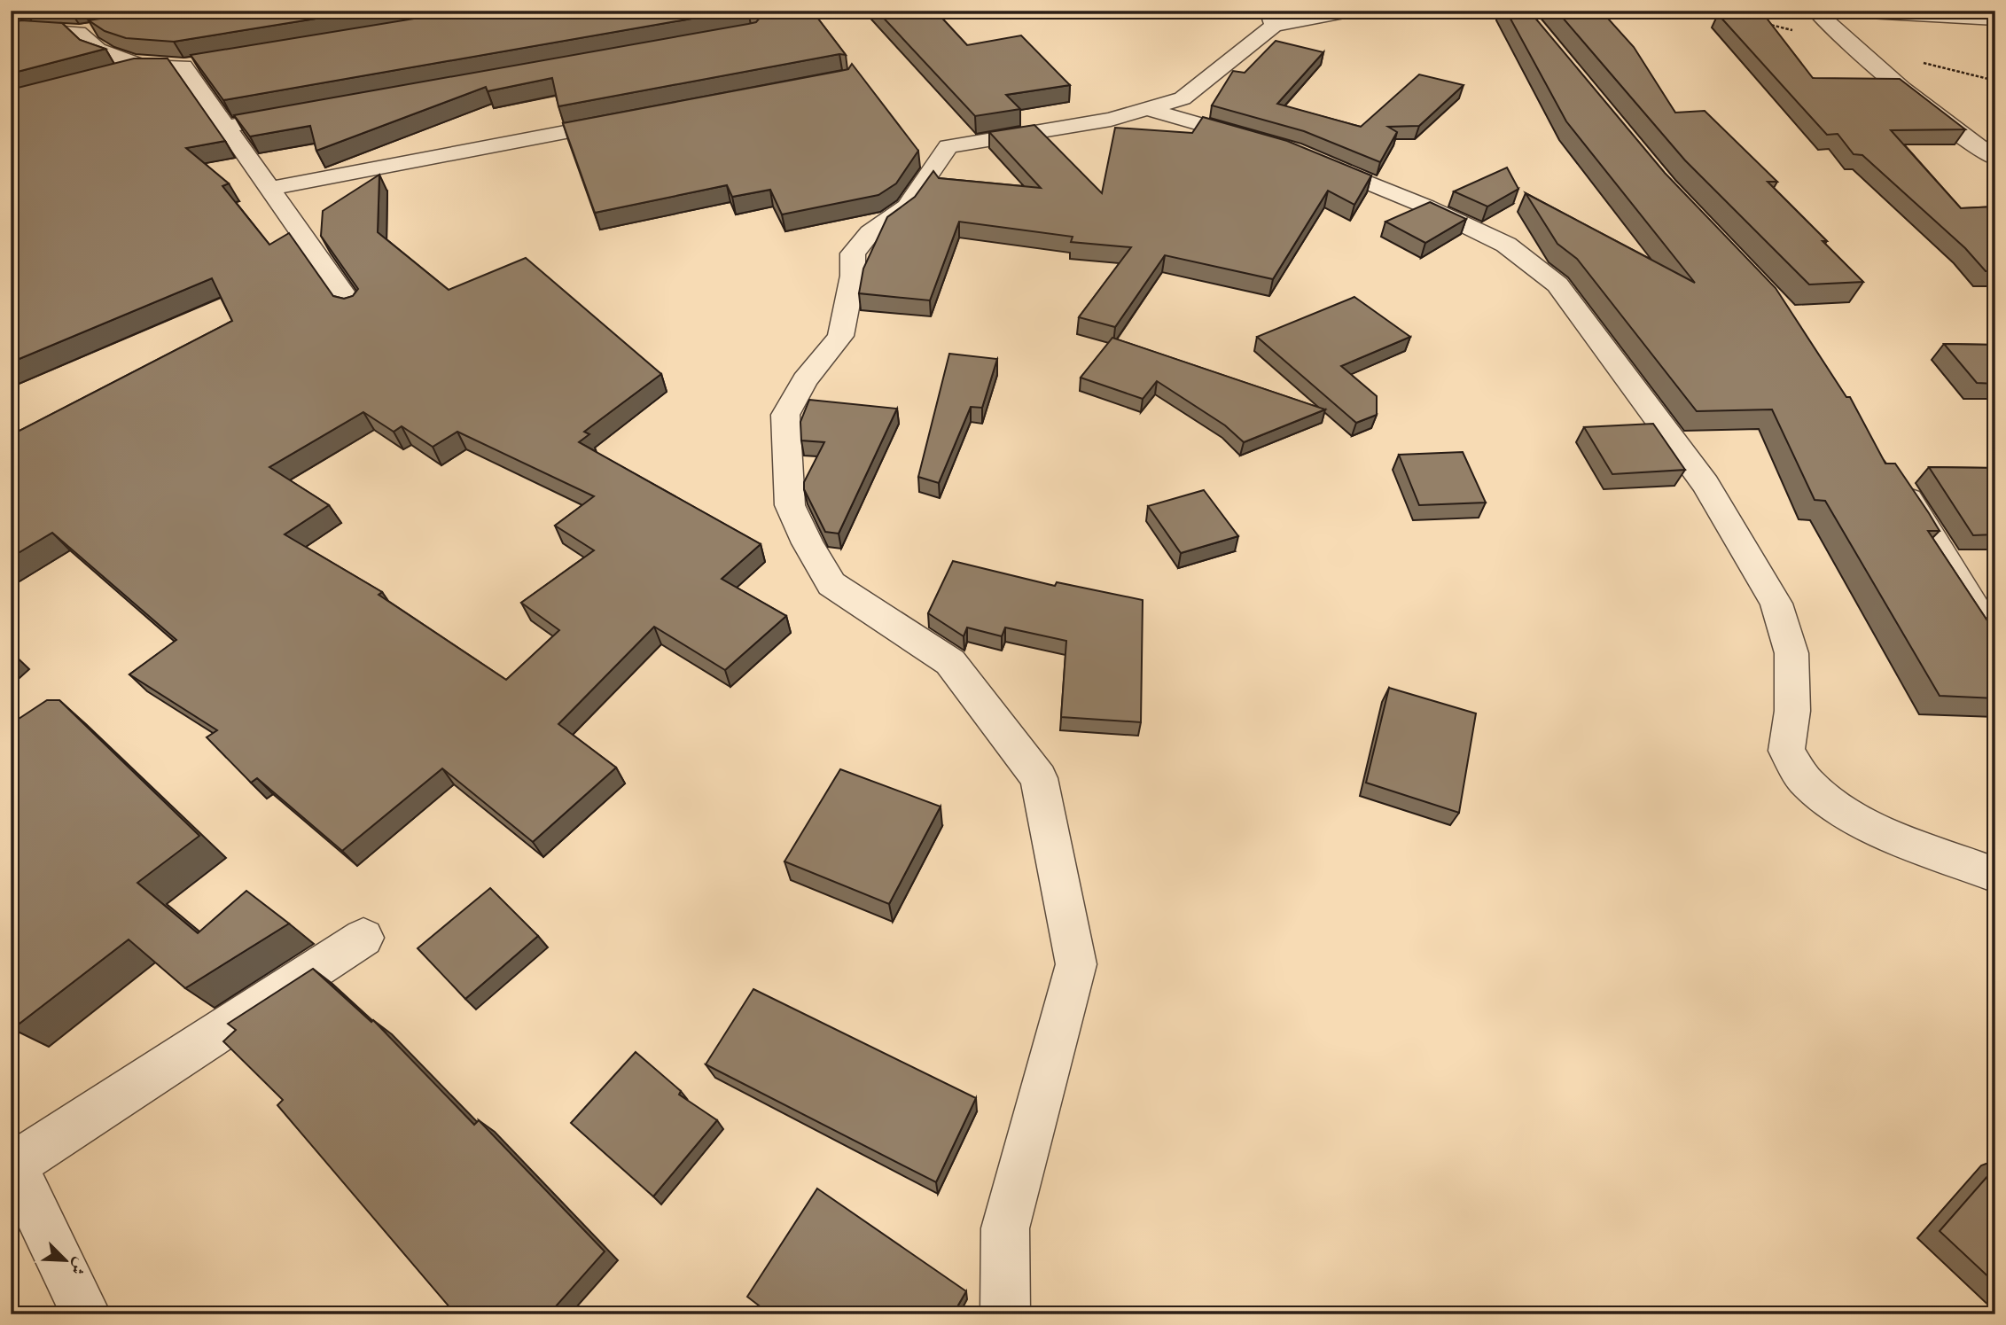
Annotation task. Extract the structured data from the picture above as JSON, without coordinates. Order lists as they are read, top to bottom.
{
  "north": "bottom right"
}
